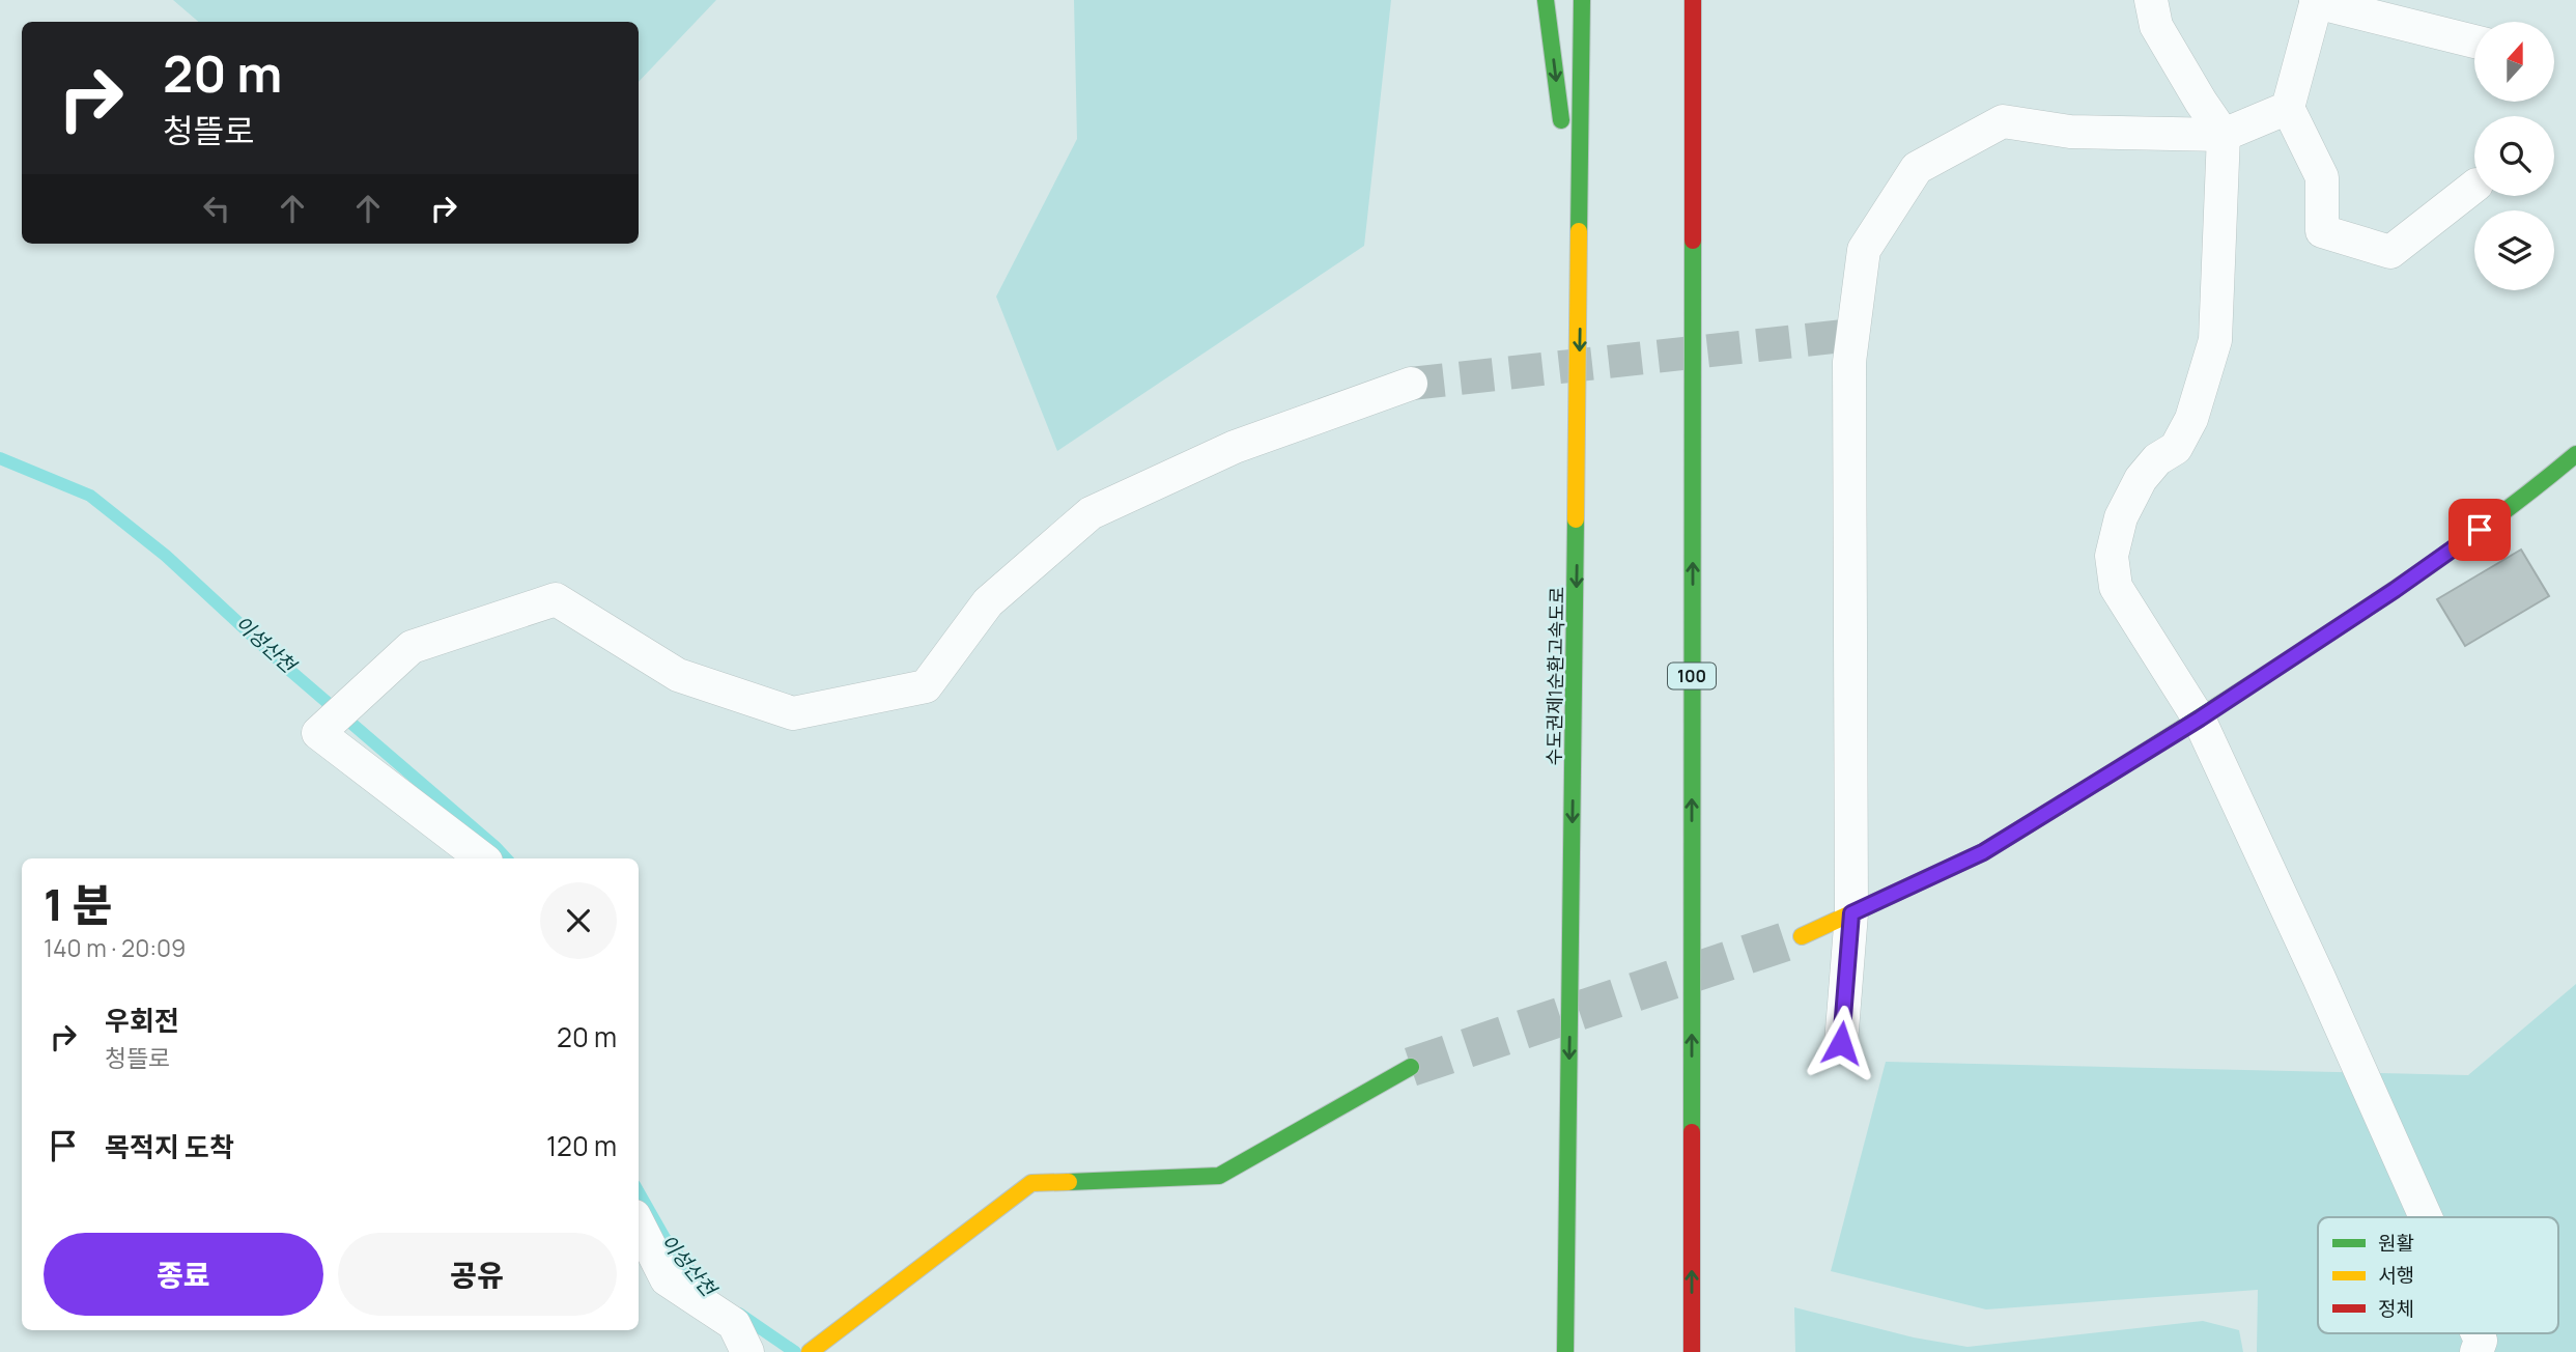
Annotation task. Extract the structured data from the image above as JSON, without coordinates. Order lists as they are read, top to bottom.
{
  "streets": {
    "main road": ["수도권제1순환고속도로", "100"]
  },
  "water": ["이성산천"],
  "legend": ["원활", "서행", "정체"],
  "north": "top",
  "page": {
    "turn": ["20 m", "청뜰로"],
    "heading": ["1 분", "140 m · 20:09"],
    "list": [
      {
        "name": "우회전",
        "note": "청뜰로",
        "value": "20 m"
      },
      {
        "name": "목적지 도착",
        "value": "120 m"
      }
    ],
    "buttons": ["종료", "공유"]
  }
}
